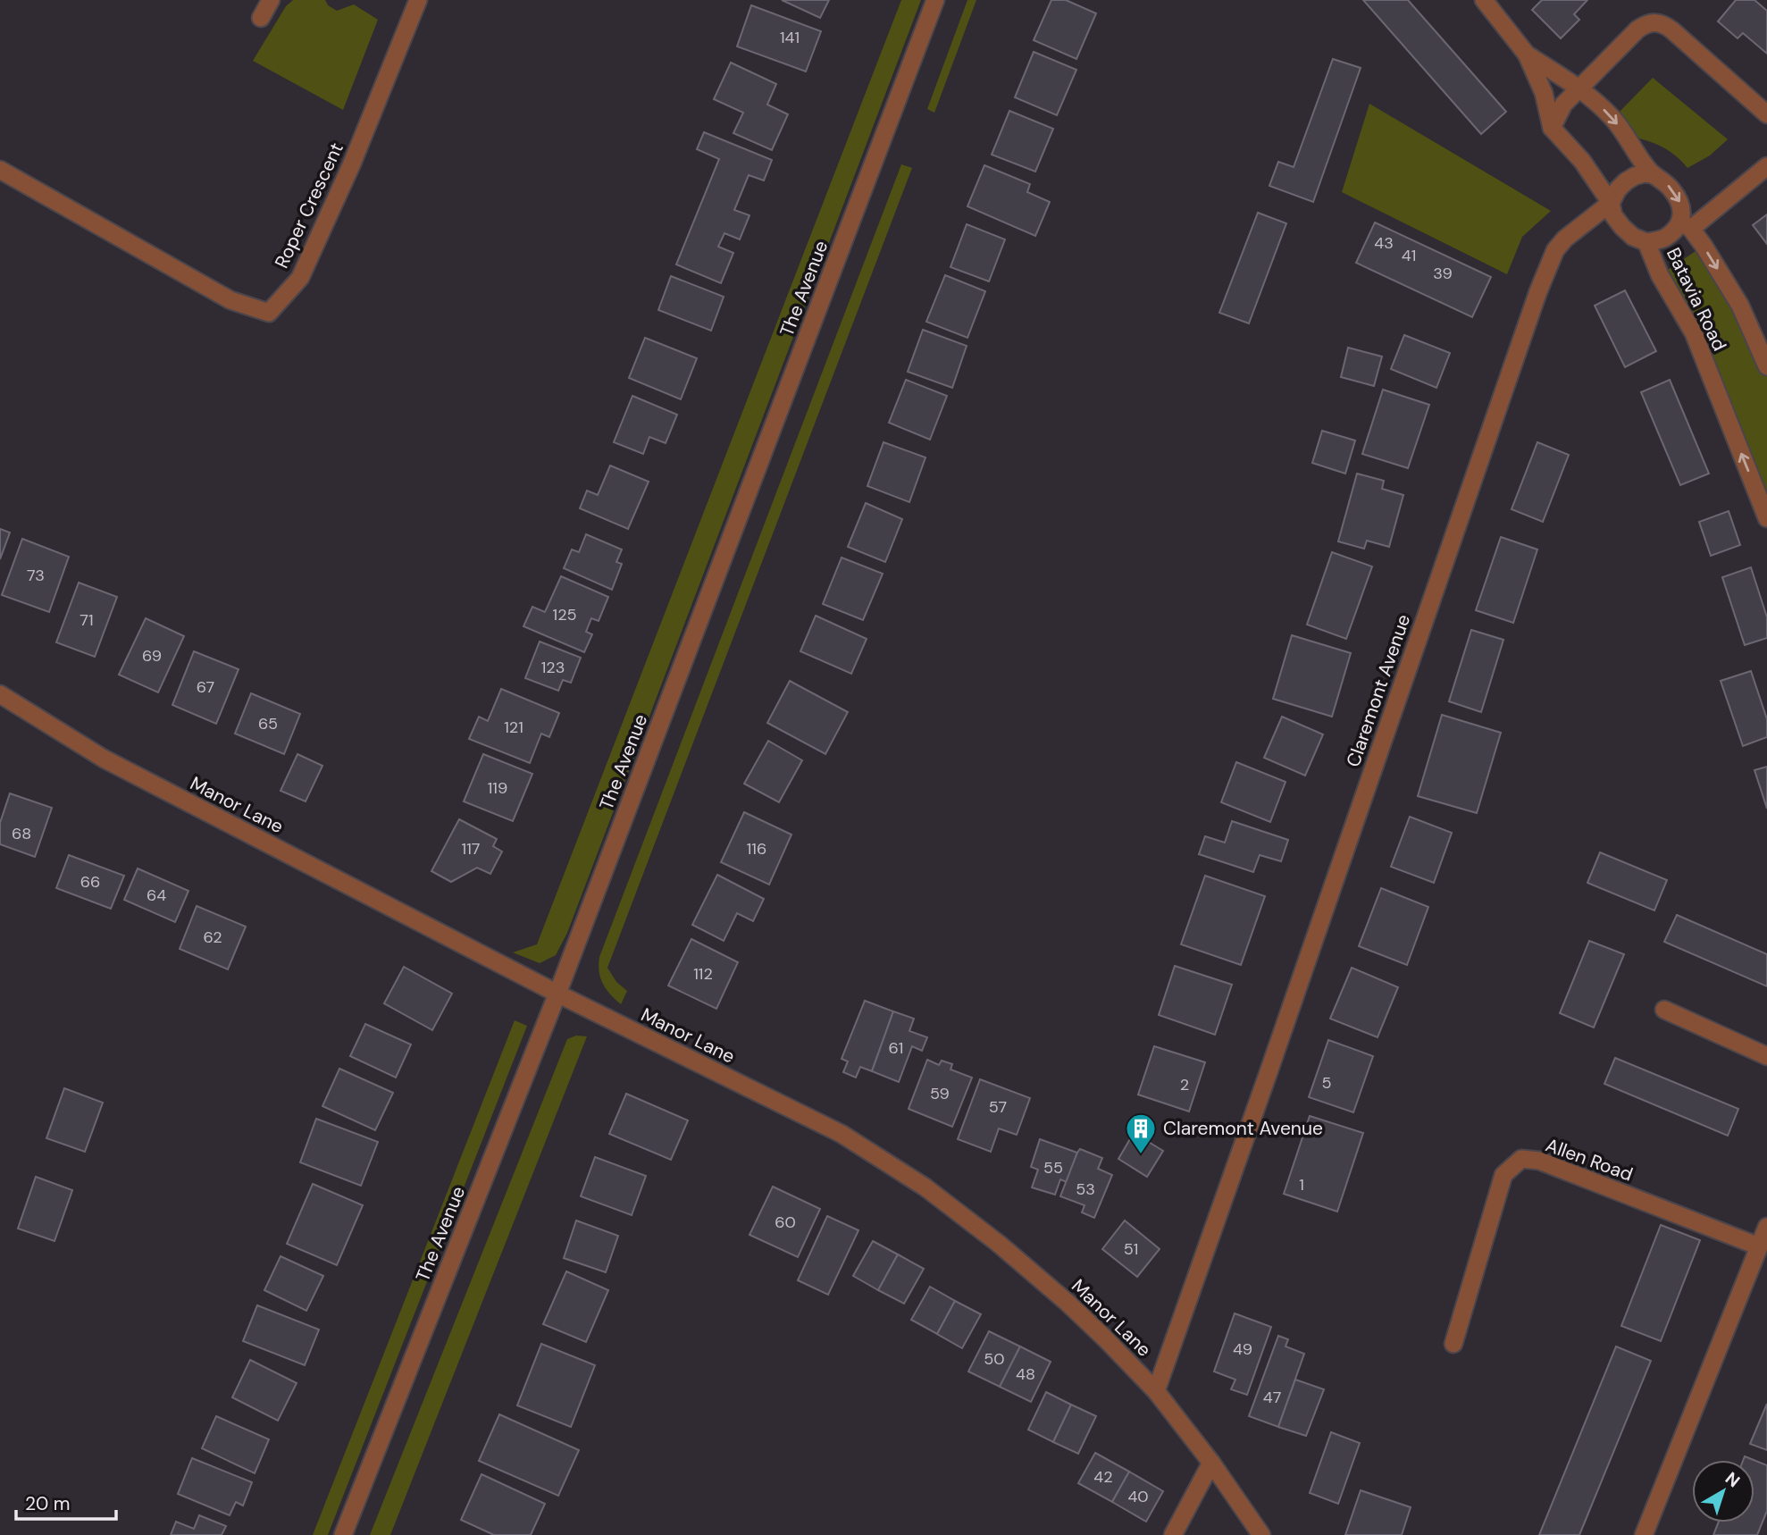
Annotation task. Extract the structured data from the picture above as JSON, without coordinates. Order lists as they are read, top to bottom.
{
  "streets": {
    "street": [
      "Roper Crescent",
      "The Avenue",
      "Batavia Road",
      "Claremont Avenue",
      "Manor Lane",
      "Allen Road"
    ]
  },
  "crossings": [
    ["The Avenue", "Manor Lane"],
    ["Batavia Road", "Claremont Avenue"],
    ["Claremont Avenue", "Manor Lane"]
  ],
  "places": {
    "building": ["Claremont Avenue"]
  },
  "house_numbers": [
    "141",
    "43",
    "41",
    "39",
    "73",
    "125",
    "71",
    "69",
    "123",
    "67",
    "65",
    "121",
    "119",
    "68",
    "117",
    "116",
    "66",
    "64",
    "62",
    "112",
    "61",
    "5",
    "2",
    "59",
    "57",
    "55",
    "1",
    "53",
    "60",
    "51",
    "49",
    "50",
    "48",
    "47",
    "42",
    "40"
  ],
  "scale_bar": "20 m",
  "north": "top right"
}
